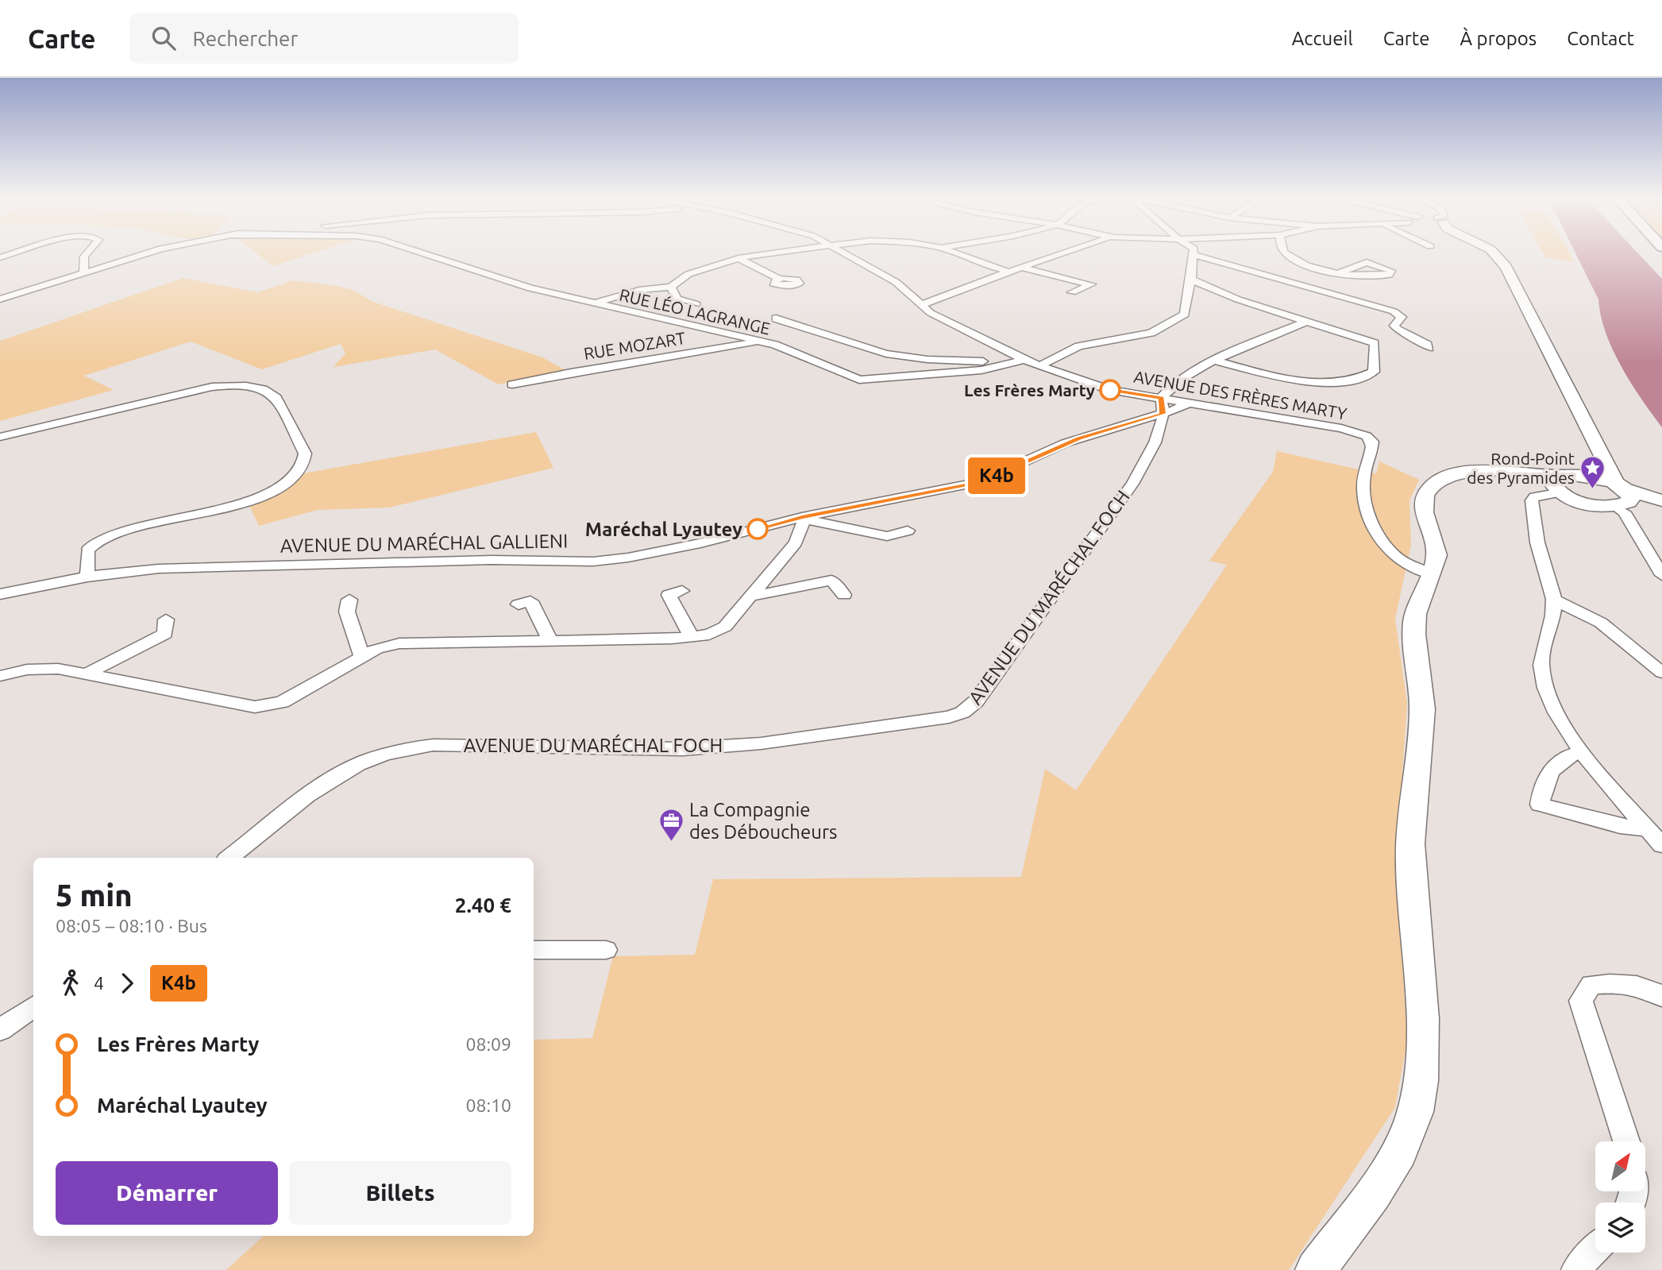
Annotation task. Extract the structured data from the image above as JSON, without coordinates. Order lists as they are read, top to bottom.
{
  "streets": {
    "street": [
      "RUE LÉO LAGRANGE",
      "RUE MOZART",
      "AVENUE DES FRÈRES MARTY",
      "AVENUE DU MARÉCHAL GALLIENI",
      "AVENUE DU MARÉCHAL FOCH"
    ]
  },
  "crossings": [
    ["RUE LÉO LAGRANGE", "RUE MOZART"],
    ["RUE LÉO LAGRANGE", "AVENUE DES FRÈRES MARTY"],
    ["AVENUE DES FRÈRES MARTY", "AVENUE DU MARÉCHAL GALLIENI"],
    ["AVENUE DES FRÈRES MARTY", "AVENUE DU MARÉCHAL FOCH"],
    ["AVENUE DU MARÉCHAL GALLIENI", "AVENUE DU MARÉCHAL FOCH"]
  ],
  "places": {
    "other": ["Les Frères Marty", "Maréchal Lyautey"],
    "place": ["Rond-Point des Pyramides"],
    "office": ["La Compagnie des Déboucheurs"]
  },
  "lines": ["bus line K4b"],
  "north": "top right",
  "page": {
    "header": "Carte",
    "search": "Rechercher",
    "nav": [
      "Accueil",
      "Carte",
      "À propos",
      "Contact"
    ],
    "on_map": "K4b",
    "heading": ["5 min", "08:05 – 08:10 · Bus", "2.40 €"],
    "legs": ["4", "K4b"],
    "list": [
      {
        "name": "Les Frères Marty",
        "value": "08:09"
      },
      {
        "name": "Maréchal Lyautey",
        "value": "08:10"
      }
    ],
    "buttons": ["Démarrer", "Billets"]
  }
}
